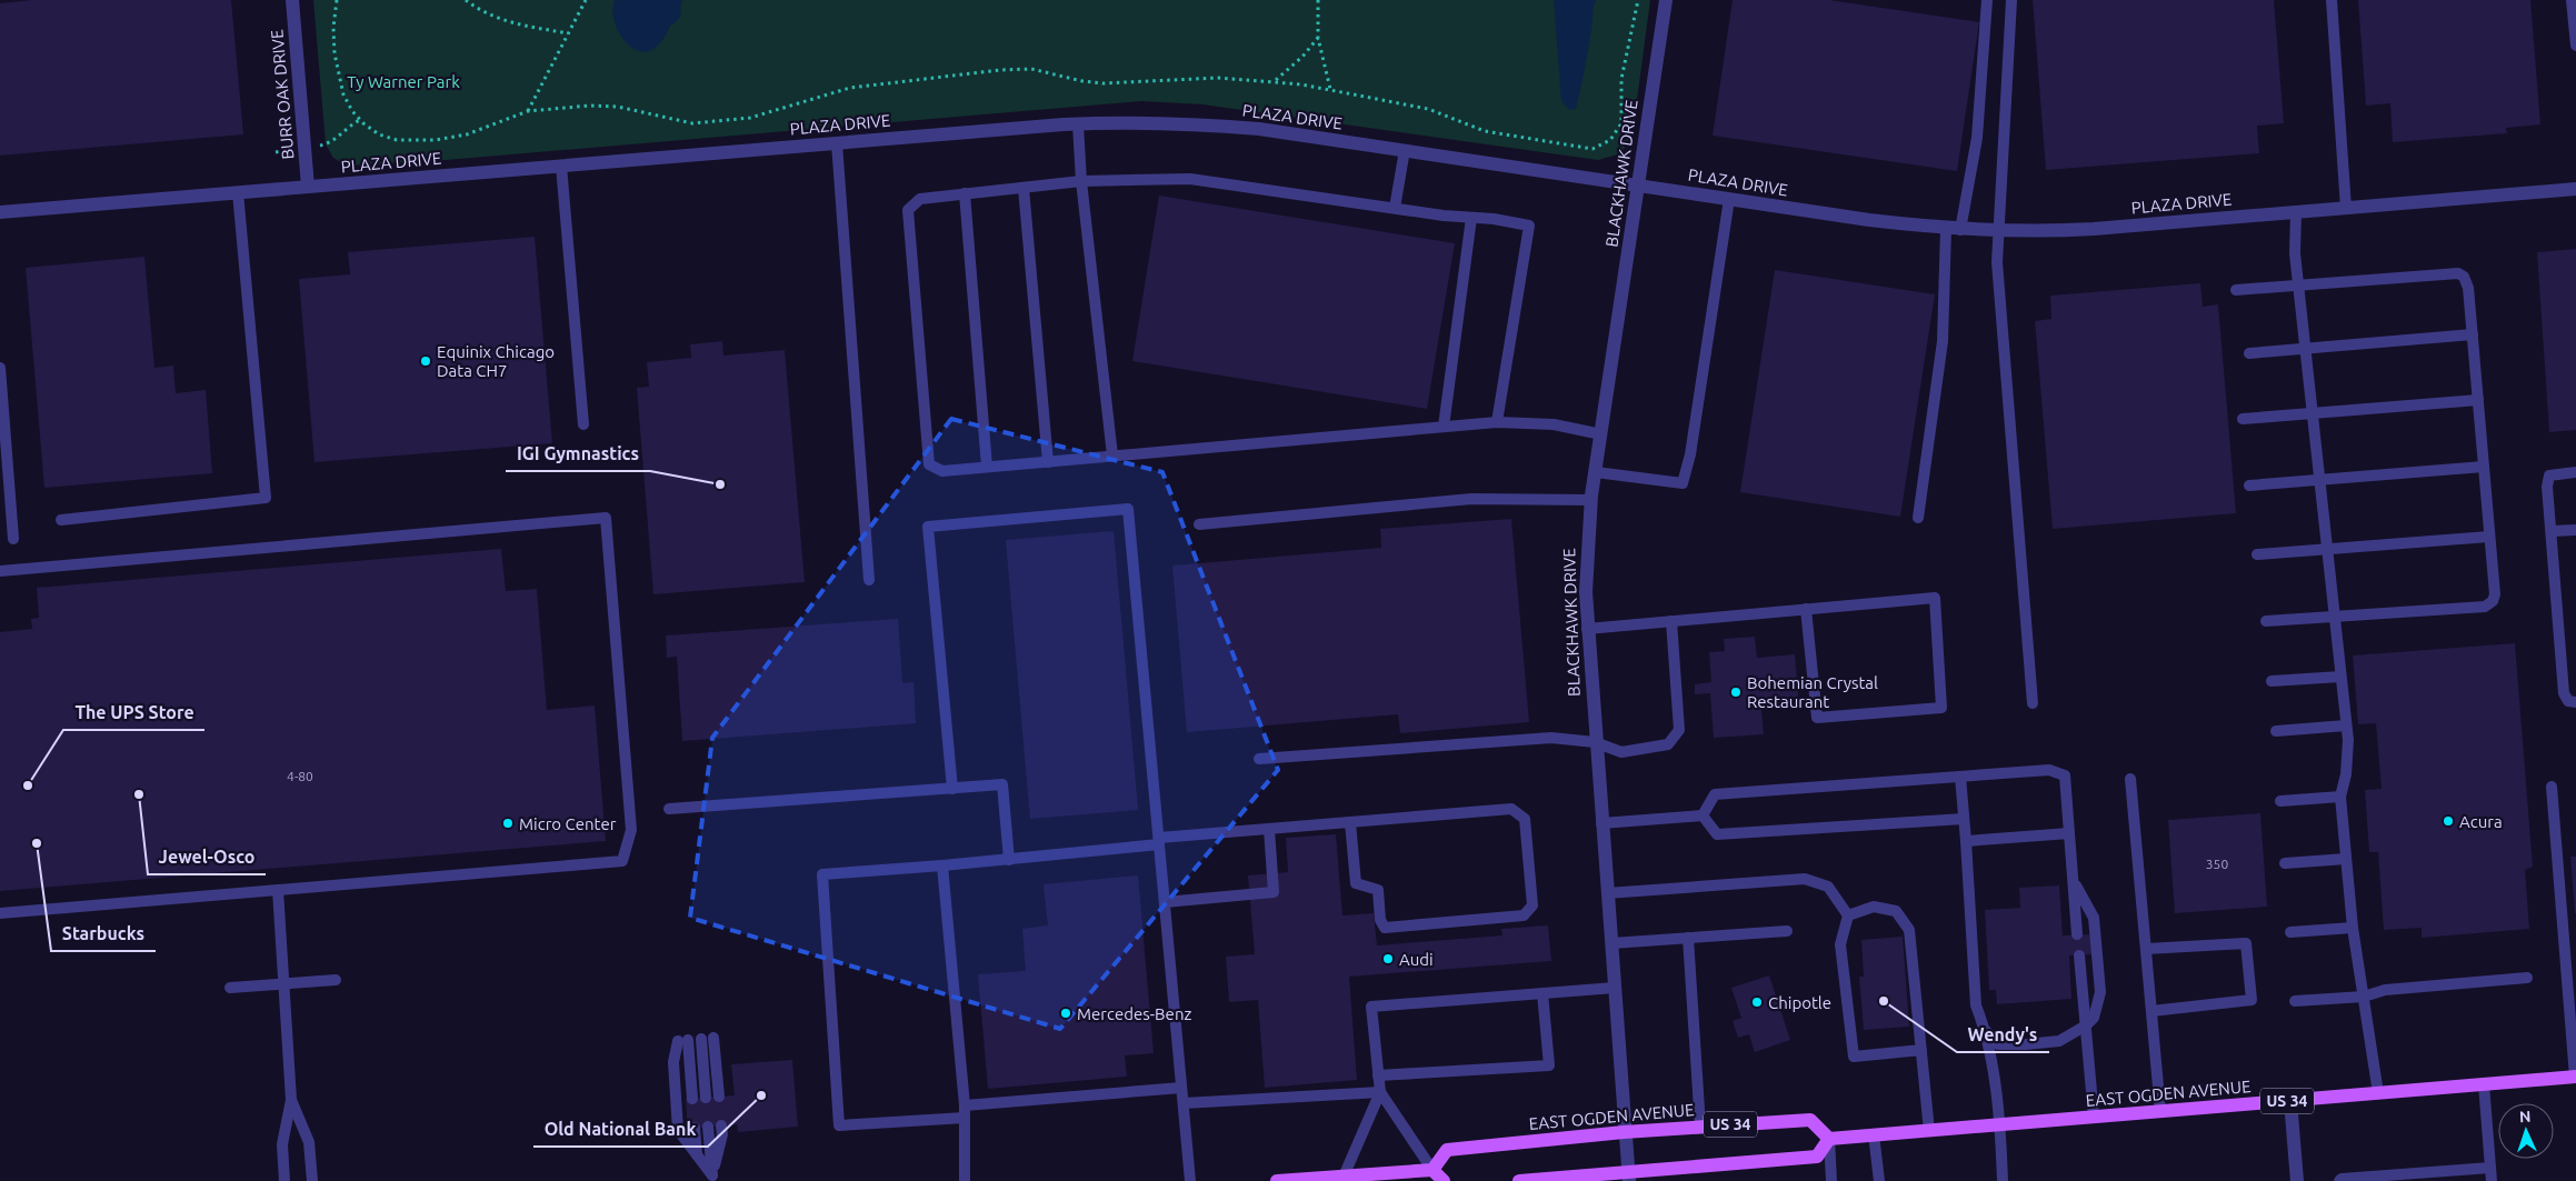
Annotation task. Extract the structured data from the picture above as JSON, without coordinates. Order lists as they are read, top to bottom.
{
  "streets": {
    "main road": ["EAST OGDEN AVENUE", "US 34"],
    "street": ["BURR OAK DRIVE", "PLAZA DRIVE", "BLACKHAWK DRIVE"]
  },
  "crossings": [
    ["BURR OAK DRIVE", "PLAZA DRIVE"],
    ["PLAZA DRIVE", "BLACKHAWK DRIVE"],
    ["BLACKHAWK DRIVE", "EAST OGDEN AVENUE"],
    ["BLACKHAWK DRIVE", "US 34"],
    ["EAST OGDEN AVENUE", "US 34"]
  ],
  "parks": ["Ty Warner Park"],
  "places": [
    "Equinix Chicago Data CH7",
    "IGI Gymnastics",
    "Bohemian Crystal Restaurant",
    "The UPS Store",
    "Jewel-Osco",
    "Acura",
    "Micro Center",
    "Starbucks",
    "Audi",
    "Wendy's",
    "Chipotle",
    "Mercedes-Benz",
    "Old National Bank"
  ],
  "house_numbers": ["4-80", "350"],
  "north": "top"
}
